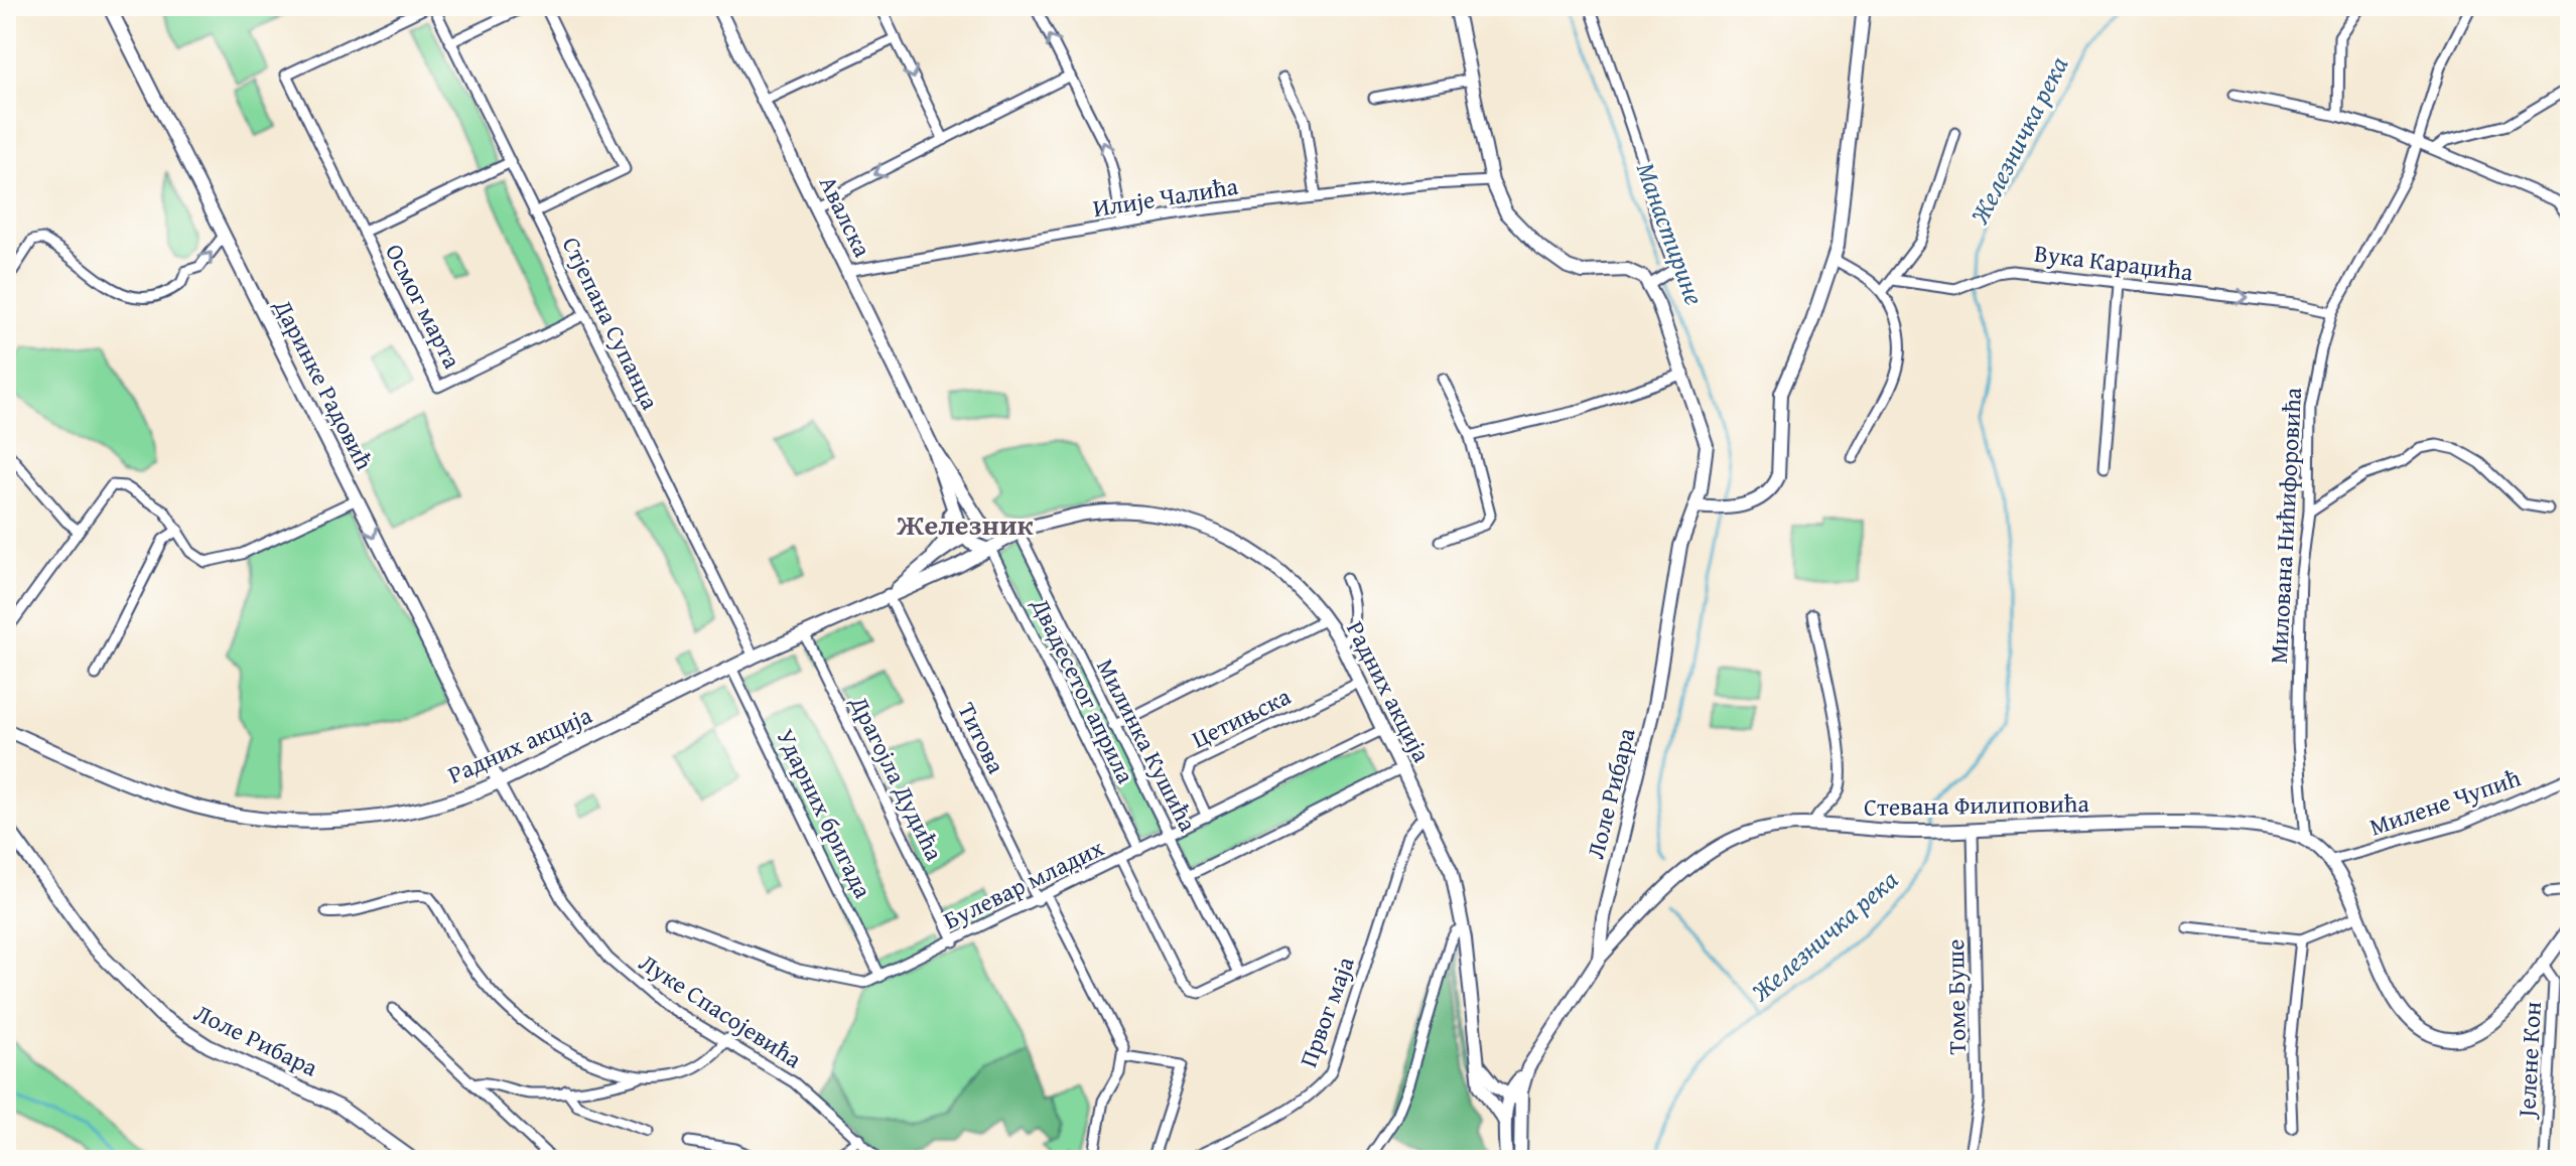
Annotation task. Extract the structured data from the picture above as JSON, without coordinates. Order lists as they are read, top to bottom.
{
  "streets": {
    "main road": [
      "Авалска",
      "Даринке Радовић",
      "Радних акција",
      "Лоле Рибара",
      "Стевана Филиповића"
    ],
    "street": [
      "Илије Чалића",
      "Вука Караџића",
      "Осмог марта",
      "Стјепана Супанца",
      "Милована Нићифоровића",
      "Двадесетог априла",
      "Цетињска",
      "Титова",
      "Милинка Кушића",
      "Драгојла Дудића",
      "Милене Чупић",
      "Ударних бригада",
      "Булевар младих",
      "Томе Буше",
      "Луке Спасојевића",
      "Првог маја",
      "Јелене Кон"
    ]
  },
  "crossings": [
    ["Илије Чалића", "Авалска"],
    ["Авалска", "Радних акција"],
    ["Вука Караџића", "Милована Нићифоровића"],
    ["Осмог марта", "Стјепана Супанца"],
    ["Стјепана Супанца", "Радних акција"],
    ["Даринке Радовић", "Радних акција"],
    ["Даринке Радовић", "Луке Спасојевића"],
    ["Милована Нићифоровића", "Стевана Филиповића"],
    ["Двадесетог априла", "Радних акција"],
    ["Двадесетог априла", "Булевар младих"],
    ["Радних акција", "Цетињска"],
    ["Радних акција", "Титова"],
    ["Радних акција", "Милинка Кушића"],
    ["Радних акција", "Драгојла Дудића"],
    ["Радних акција", "Лоле Рибара"],
    ["Радних акција", "Ударних бригада"],
    ["Радних акција", "Булевар младих"],
    ["Радних акција", "Луке Спасојевића"],
    ["Радних акција", "Првог маја"],
    ["Цетињска", "Булевар младих"],
    ["Титова", "Булевар младих"],
    ["Милинка Кушића", "Булевар младих"],
    ["Драгојла Дудића", "Булевар младих"],
    ["Лоле Рибара", "Стевана Филиповића"],
    ["Милене Чупић", "Стевана Филиповића"],
    ["Стевана Филиповића", "Томе Буше"],
    ["Стевана Филиповића", "Јелене Кон"],
    ["Ударних бригада", "Булевар младих"]
  ],
  "one_way": ["Вука Караџића", "Даринке Радовић"],
  "districts": ["Железник"],
  "water": ["Железничка река", "Манастирине"]
}
